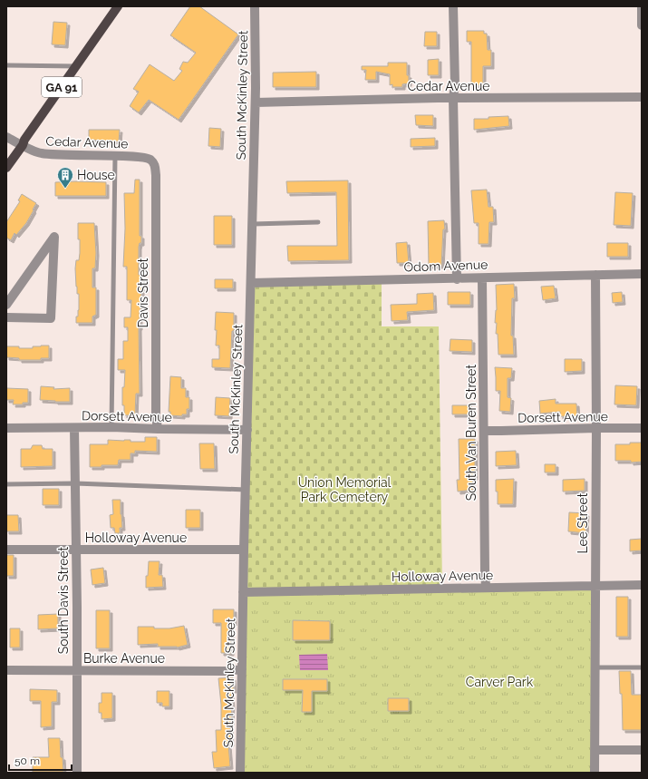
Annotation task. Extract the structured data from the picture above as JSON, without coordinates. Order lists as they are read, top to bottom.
{
  "streets": {
    "main road": ["GA 91"],
    "street": [
      "Cedar Avenue",
      "South McKinley Street",
      "Odom Avenue",
      "Davis Street",
      "Dorsett Avenue",
      "South Van Buren Street",
      "Lee Street",
      "Holloway Avenue",
      "South Davis Street",
      "Burke Avenue"
    ]
  },
  "crossings": [
    ["Cedar Avenue", "GA 91"],
    ["Cedar Avenue", "South McKinley Street"],
    ["Cedar Avenue", "Davis Street"],
    ["South McKinley Street", "Odom Avenue"],
    ["South McKinley Street", "Dorsett Avenue"],
    ["South McKinley Street", "Holloway Avenue"],
    ["South McKinley Street", "Burke Avenue"],
    ["Odom Avenue", "South Van Buren Street"],
    ["Odom Avenue", "Lee Street"],
    ["Davis Street", "Dorsett Avenue"],
    ["Dorsett Avenue", "South Van Buren Street"],
    ["Dorsett Avenue", "Lee Street"],
    ["Dorsett Avenue", "South Davis Street"],
    ["South Van Buren Street", "Holloway Avenue"],
    ["Lee Street", "Holloway Avenue"],
    ["Holloway Avenue", "South Davis Street"],
    ["South Davis Street", "Burke Avenue"]
  ],
  "parks": ["Union Memorial Park Cemetery", "Carver Park"],
  "places": {
    "building": ["House"]
  },
  "scale_bar": "50 m"
}
